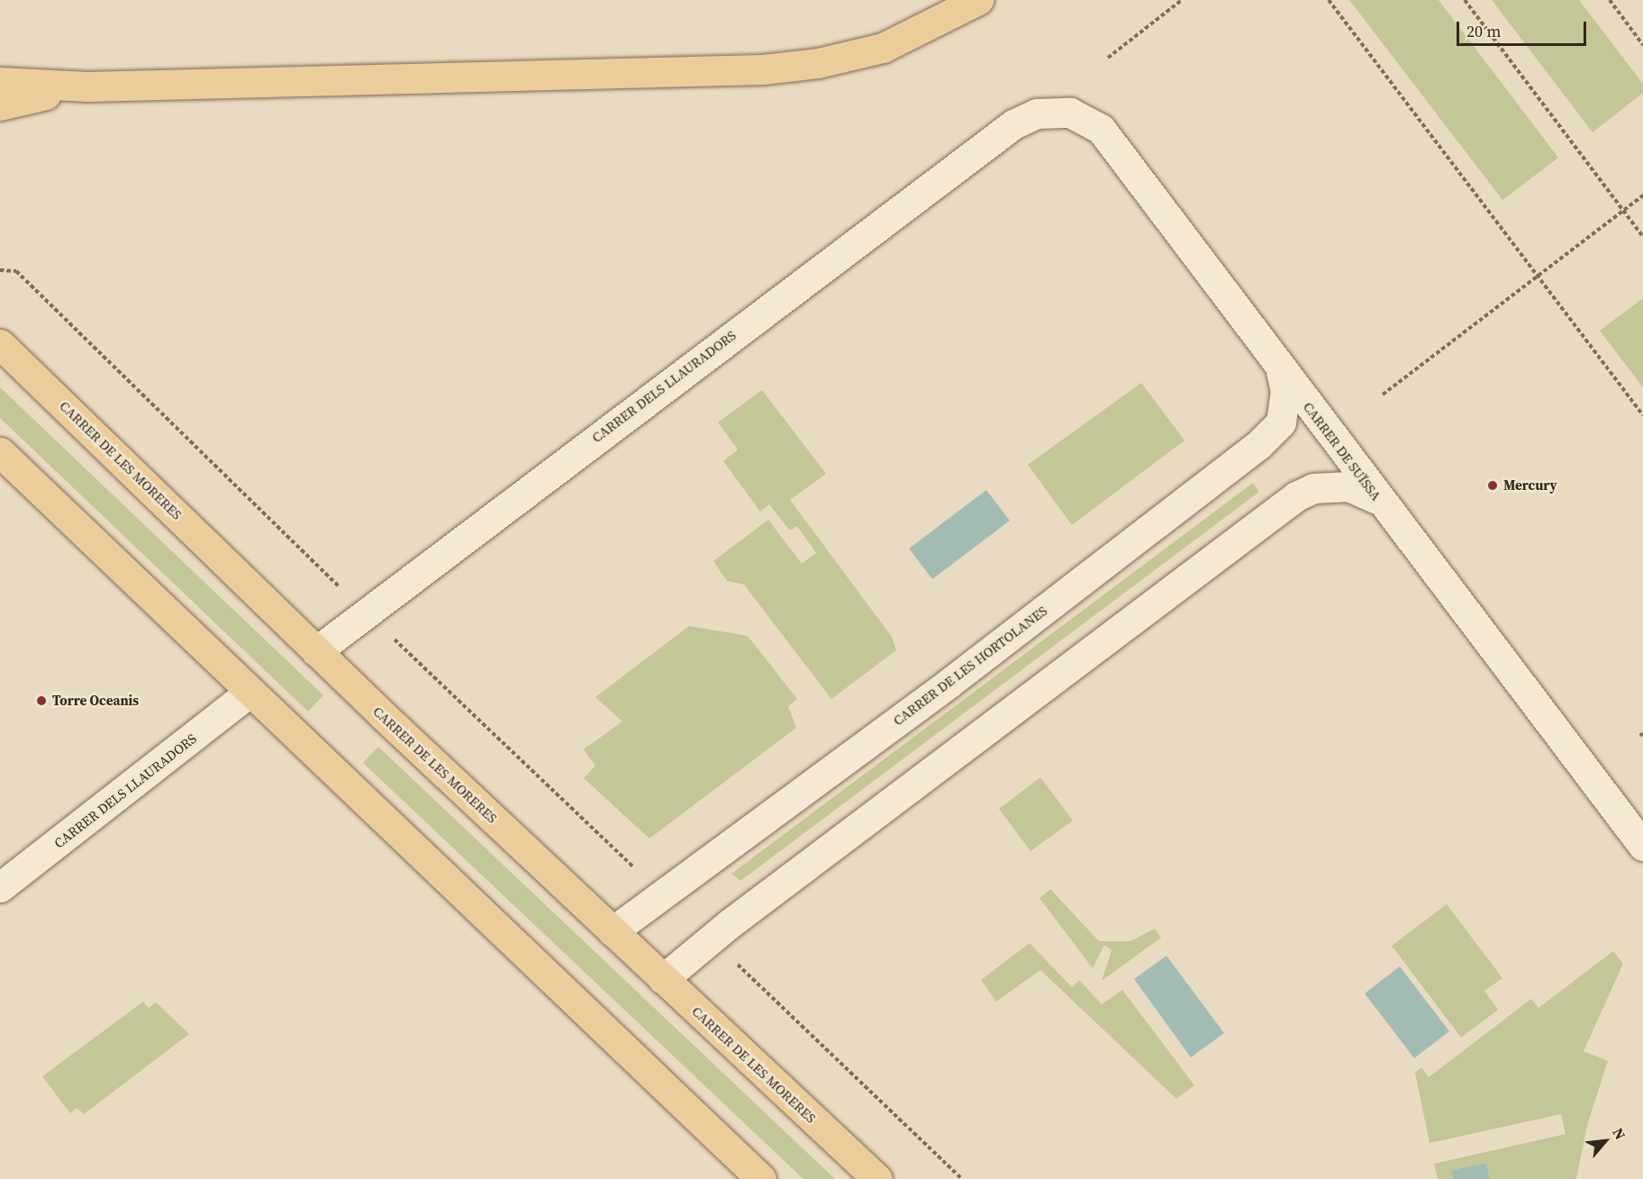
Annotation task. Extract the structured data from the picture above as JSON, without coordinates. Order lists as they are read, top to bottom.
{
  "streets": {
    "main road": ["CARRER DE LES MORERES"],
    "street": ["CARRER DELS LLAURADORS", "CARRER DE SUÏSSA", "CARRER DE LES HORTOLANES"]
  },
  "crossings": [
    ["CARRER DELS LLAURADORS", "CARRER DE SUÏSSA"],
    ["CARRER DELS LLAURADORS", "CARRER DE LES MORERES"],
    ["CARRER DE SUÏSSA", "CARRER DE LES HORTOLANES"],
    ["CARRER DE LES MORERES", "CARRER DE LES HORTOLANES"]
  ],
  "places": ["Mercury", "Torre Oceanis"],
  "scale_bar": "20 m",
  "north": "top right"
}
